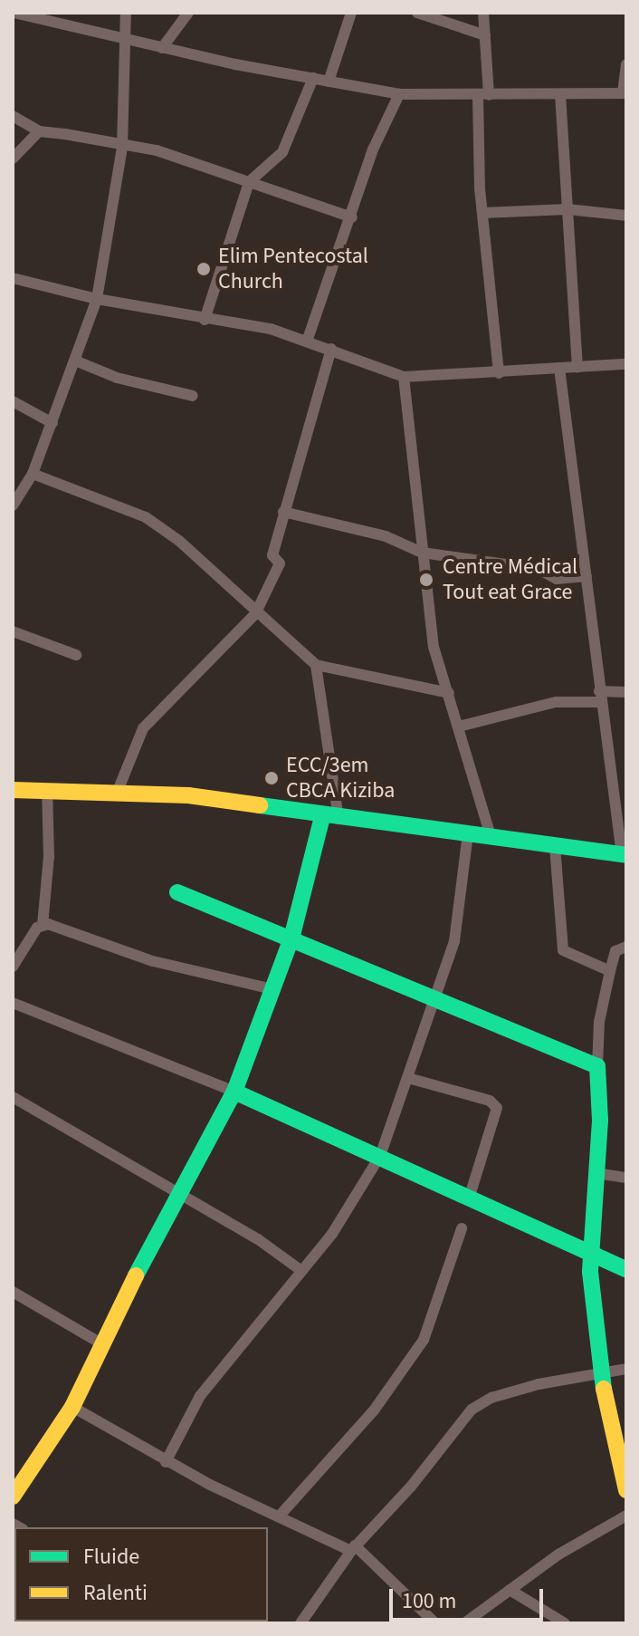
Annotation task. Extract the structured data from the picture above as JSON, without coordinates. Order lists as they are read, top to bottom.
{
  "places": ["Elim Pentecostal Church", "Centre Médical Tout eat Grace", "ECC/3em CBCA Kiziba"],
  "legend": ["Fluide", "Ralenti"],
  "scale_bar": "100 m"
}
